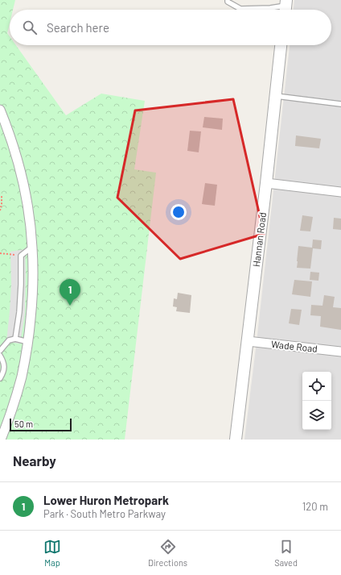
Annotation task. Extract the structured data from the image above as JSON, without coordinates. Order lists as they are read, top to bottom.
{
  "streets": {
    "street": ["Hannan Road", "Wade Road"]
  },
  "crossings": [
    ["Hannan Road", "Wade Road"]
  ],
  "scale_bar": "50 m",
  "page": {
    "search": "Search here",
    "pins": "1",
    "scale": "50 m",
    "heading": "Nearby",
    "list": [
      {
        "mark": "1",
        "name": "Lower Huron Metropark",
        "note": "Park · South Metro Parkway",
        "value": "120 m"
      }
    ],
    "nav": ["Map", "Directions", "Saved"]
  }
}
